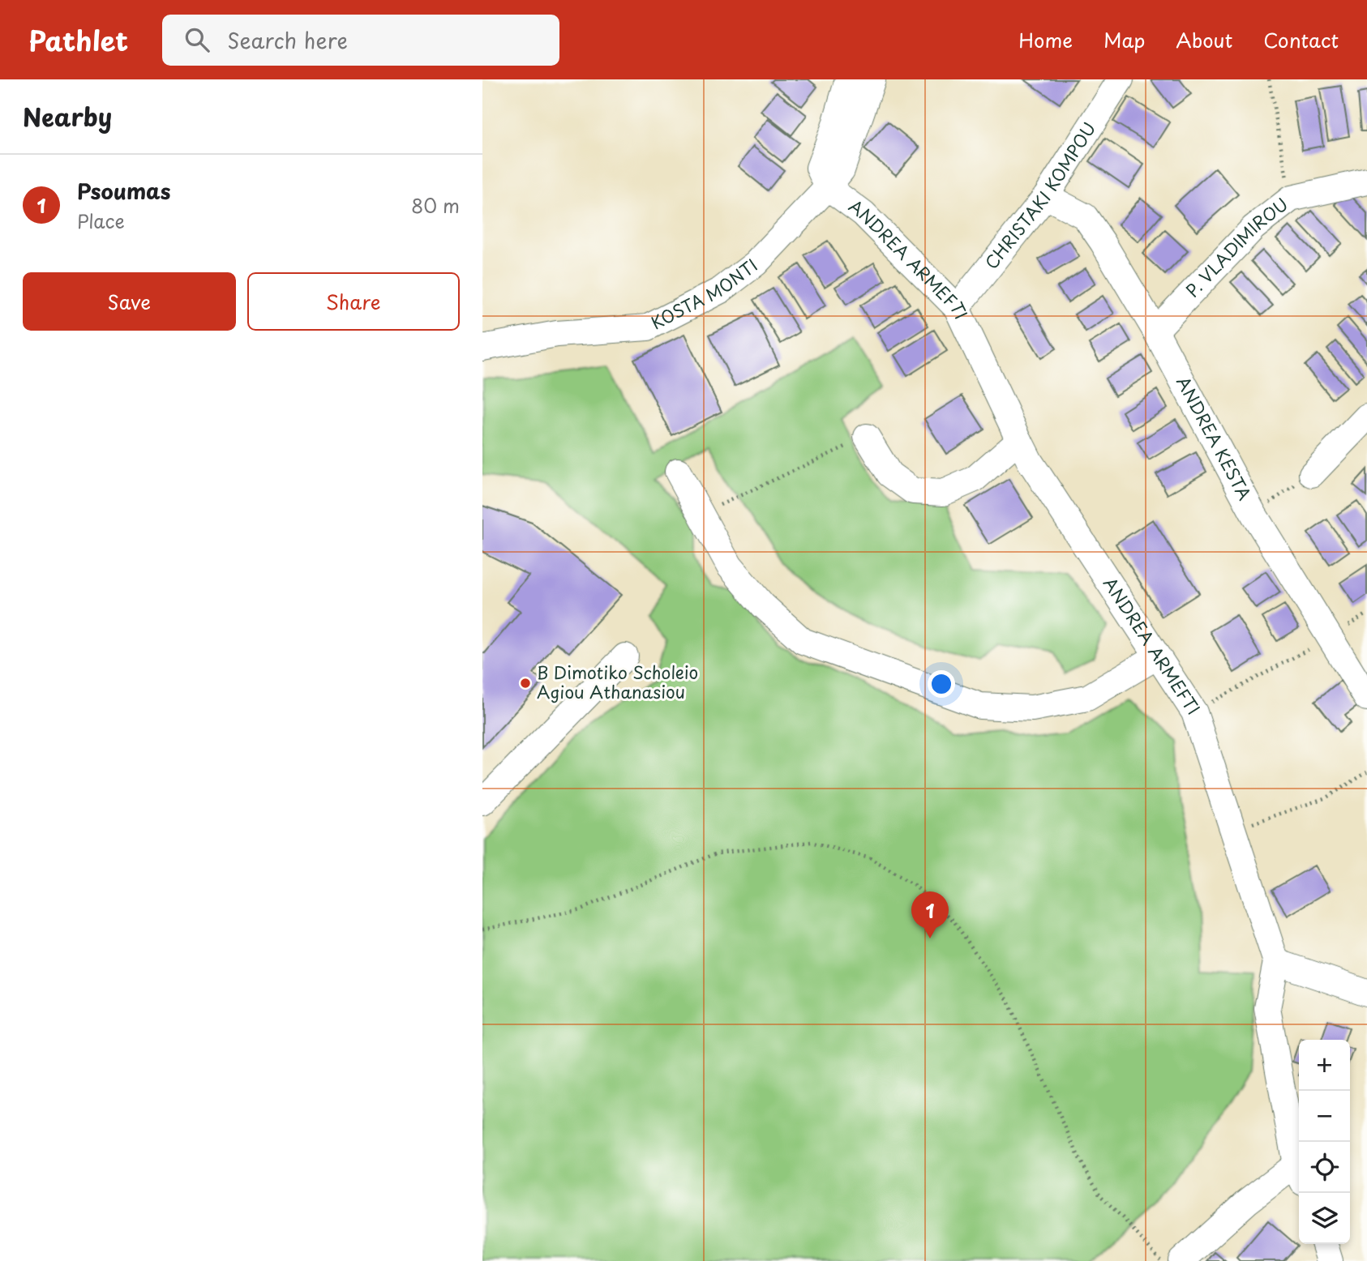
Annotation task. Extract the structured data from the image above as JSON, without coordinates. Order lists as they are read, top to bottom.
{
  "streets": {
    "street": [
      "CHRISTAKI KOMPOU",
      "P. VLADIMIROU",
      "ANDREA ARMEFTI",
      "KOSTA MONTI",
      "ANDREA KESTA"
    ]
  },
  "crossings": [
    ["CHRISTAKI KOMPOU", "ANDREA ARMEFTI"],
    ["CHRISTAKI KOMPOU", "ANDREA KESTA"],
    ["P. VLADIMIROU", "ANDREA KESTA"],
    ["ANDREA ARMEFTI", "KOSTA MONTI"]
  ],
  "places": ["B Dimotiko Scholeio Agiou Athanasiou"],
  "page": {
    "header": "Pathlet",
    "search": "Search here",
    "nav": [
      "Home",
      "Map",
      "About",
      "Contact"
    ],
    "heading": "Nearby",
    "list": [
      {
        "mark": "1",
        "name": "Psoumas",
        "note": "Place",
        "value": "80 m"
      }
    ],
    "buttons": ["Save", "Share"],
    "pins": "1",
    "map_buttons": ["+", "−"]
  }
}
